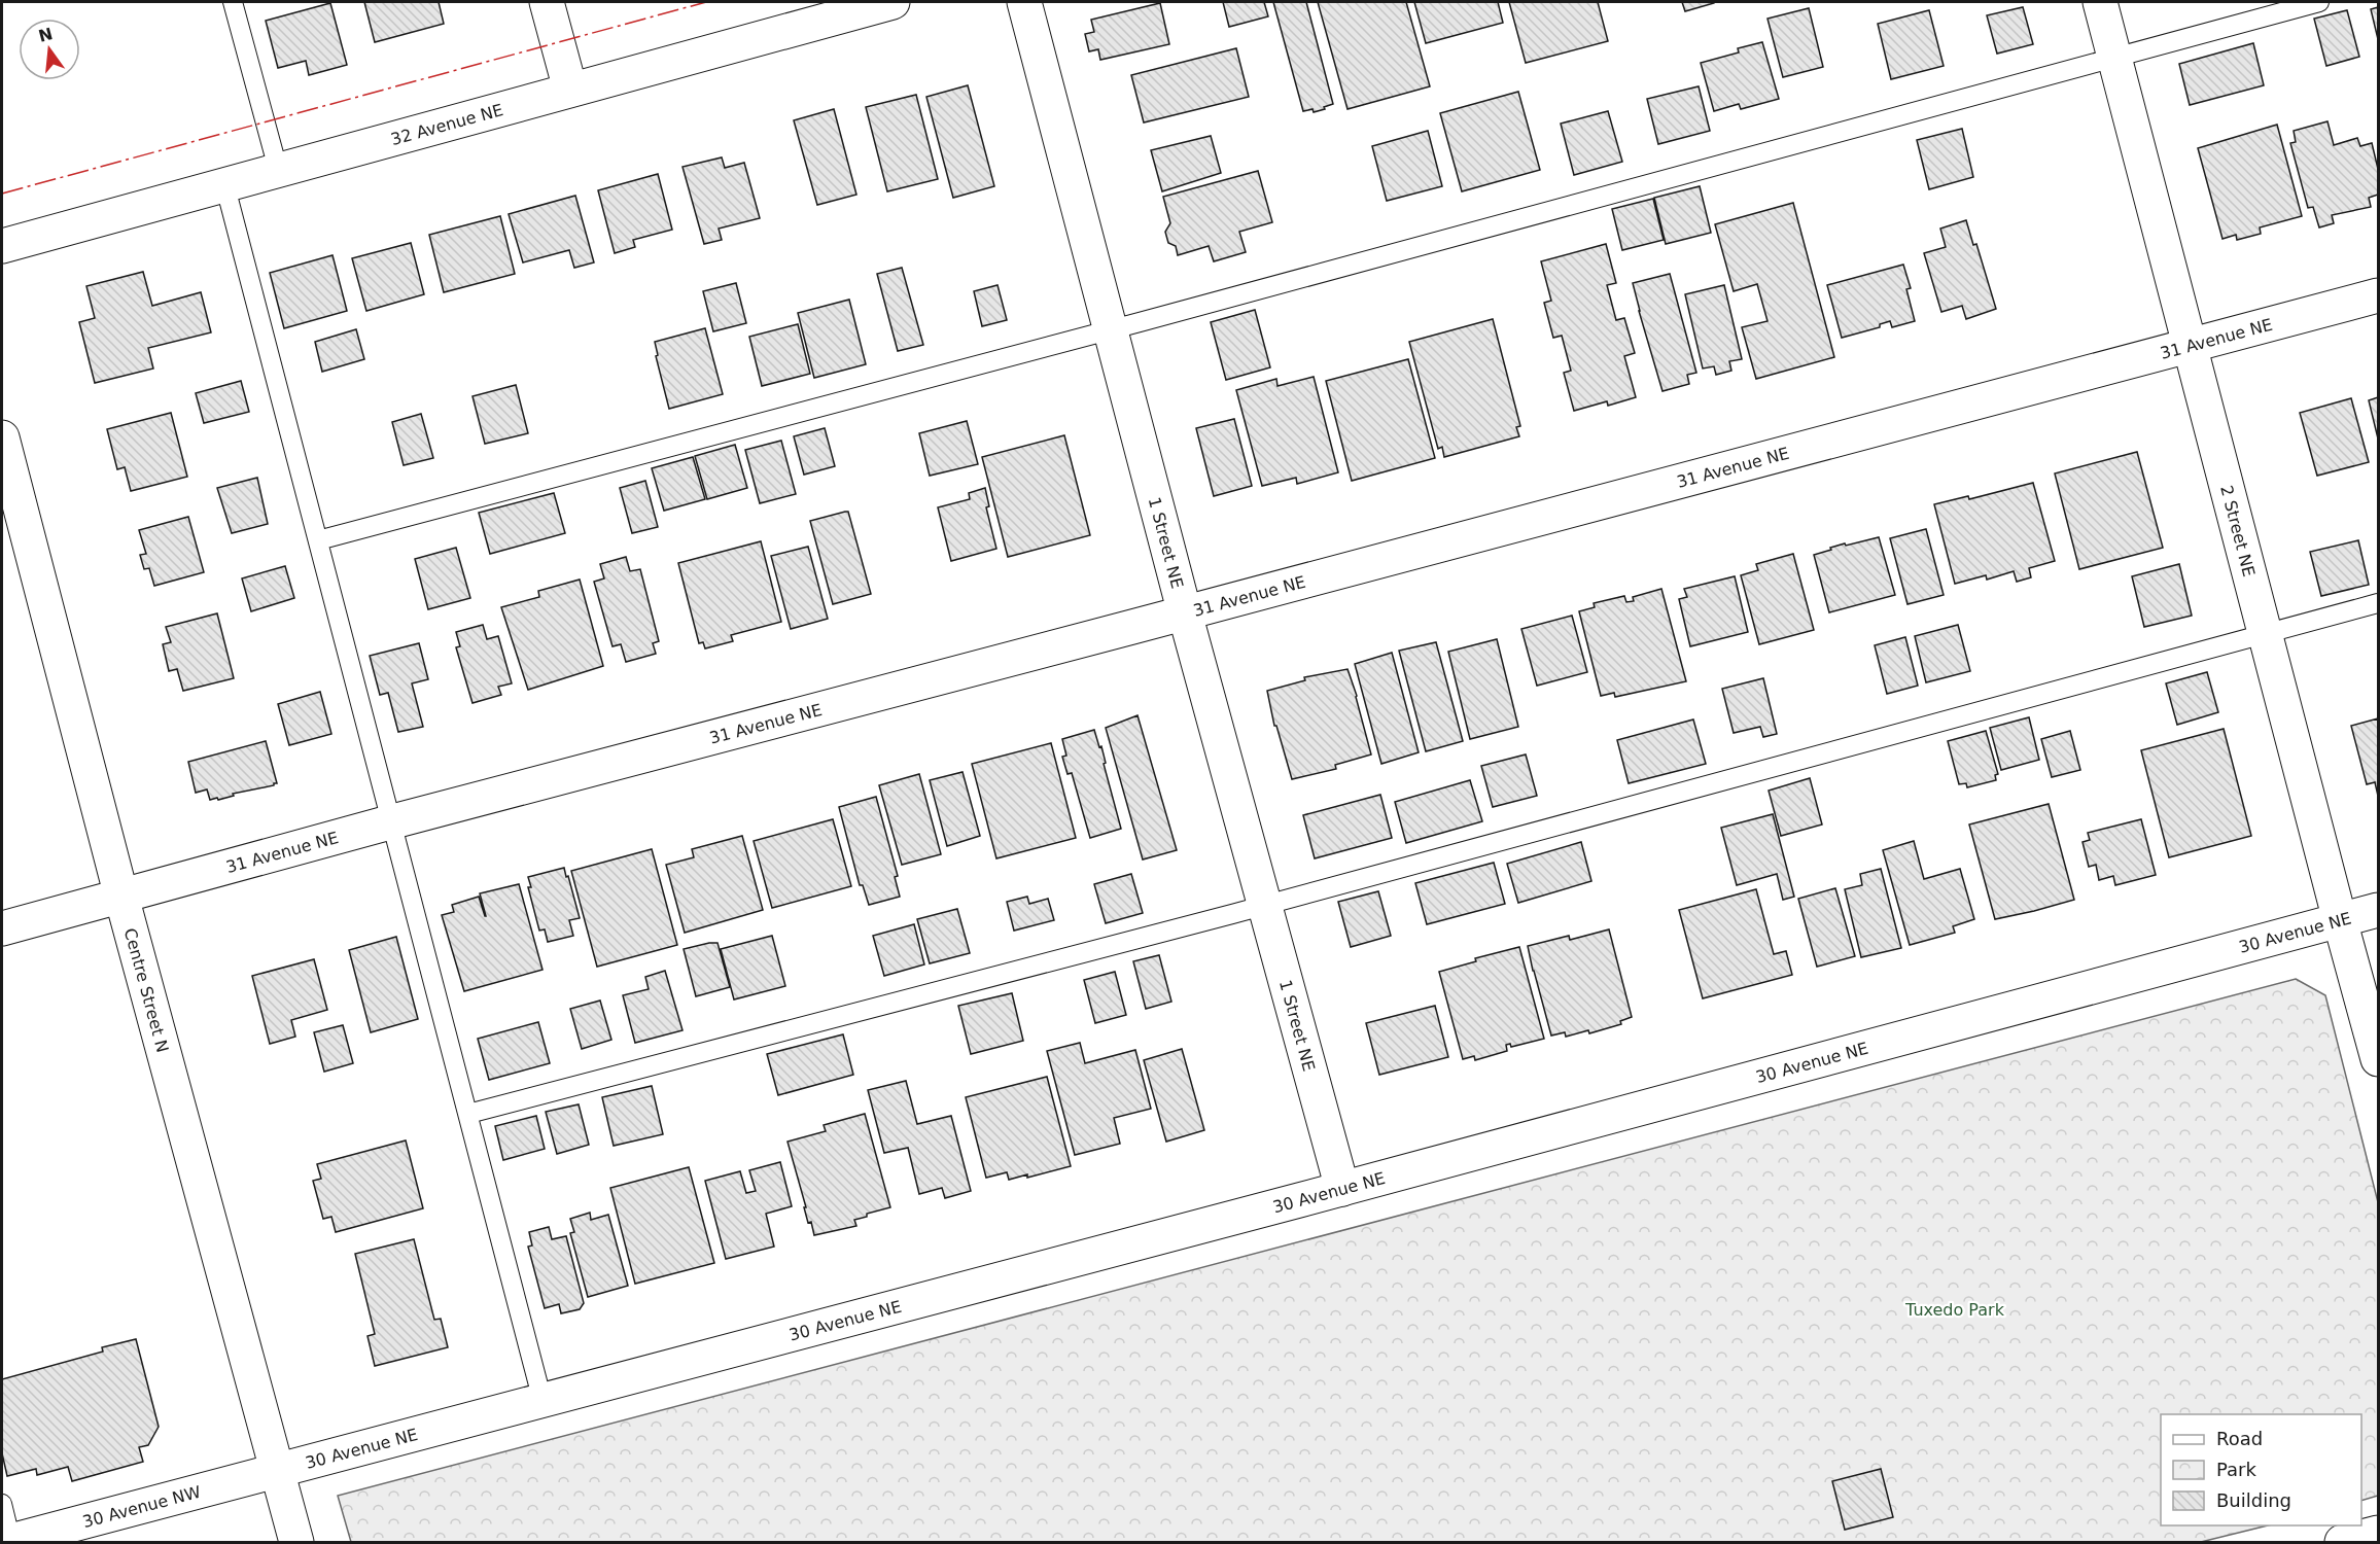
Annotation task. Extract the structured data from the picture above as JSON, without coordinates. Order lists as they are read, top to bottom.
{
  "streets": {
    "street": [
      "32 Avenue NE",
      "31 Avenue NE",
      "2 Street NE",
      "1 Street NE",
      "30 Avenue NE",
      "Centre Street N",
      "30 Avenue NW"
    ]
  },
  "crossings": [
    ["31 Avenue NE", "2 Street NE"],
    ["31 Avenue NE", "1 Street NE"],
    ["31 Avenue NE", "Centre Street N"],
    ["2 Street NE", "30 Avenue NE"],
    ["1 Street NE", "30 Avenue NE"],
    ["30 Avenue NE", "Centre Street N"],
    ["30 Avenue NE", "30 Avenue NW"],
    ["Centre Street N", "30 Avenue NW"]
  ],
  "parks": ["Tuxedo Park"],
  "legend": ["Road", "Park", "Building"],
  "north": "top"
}
